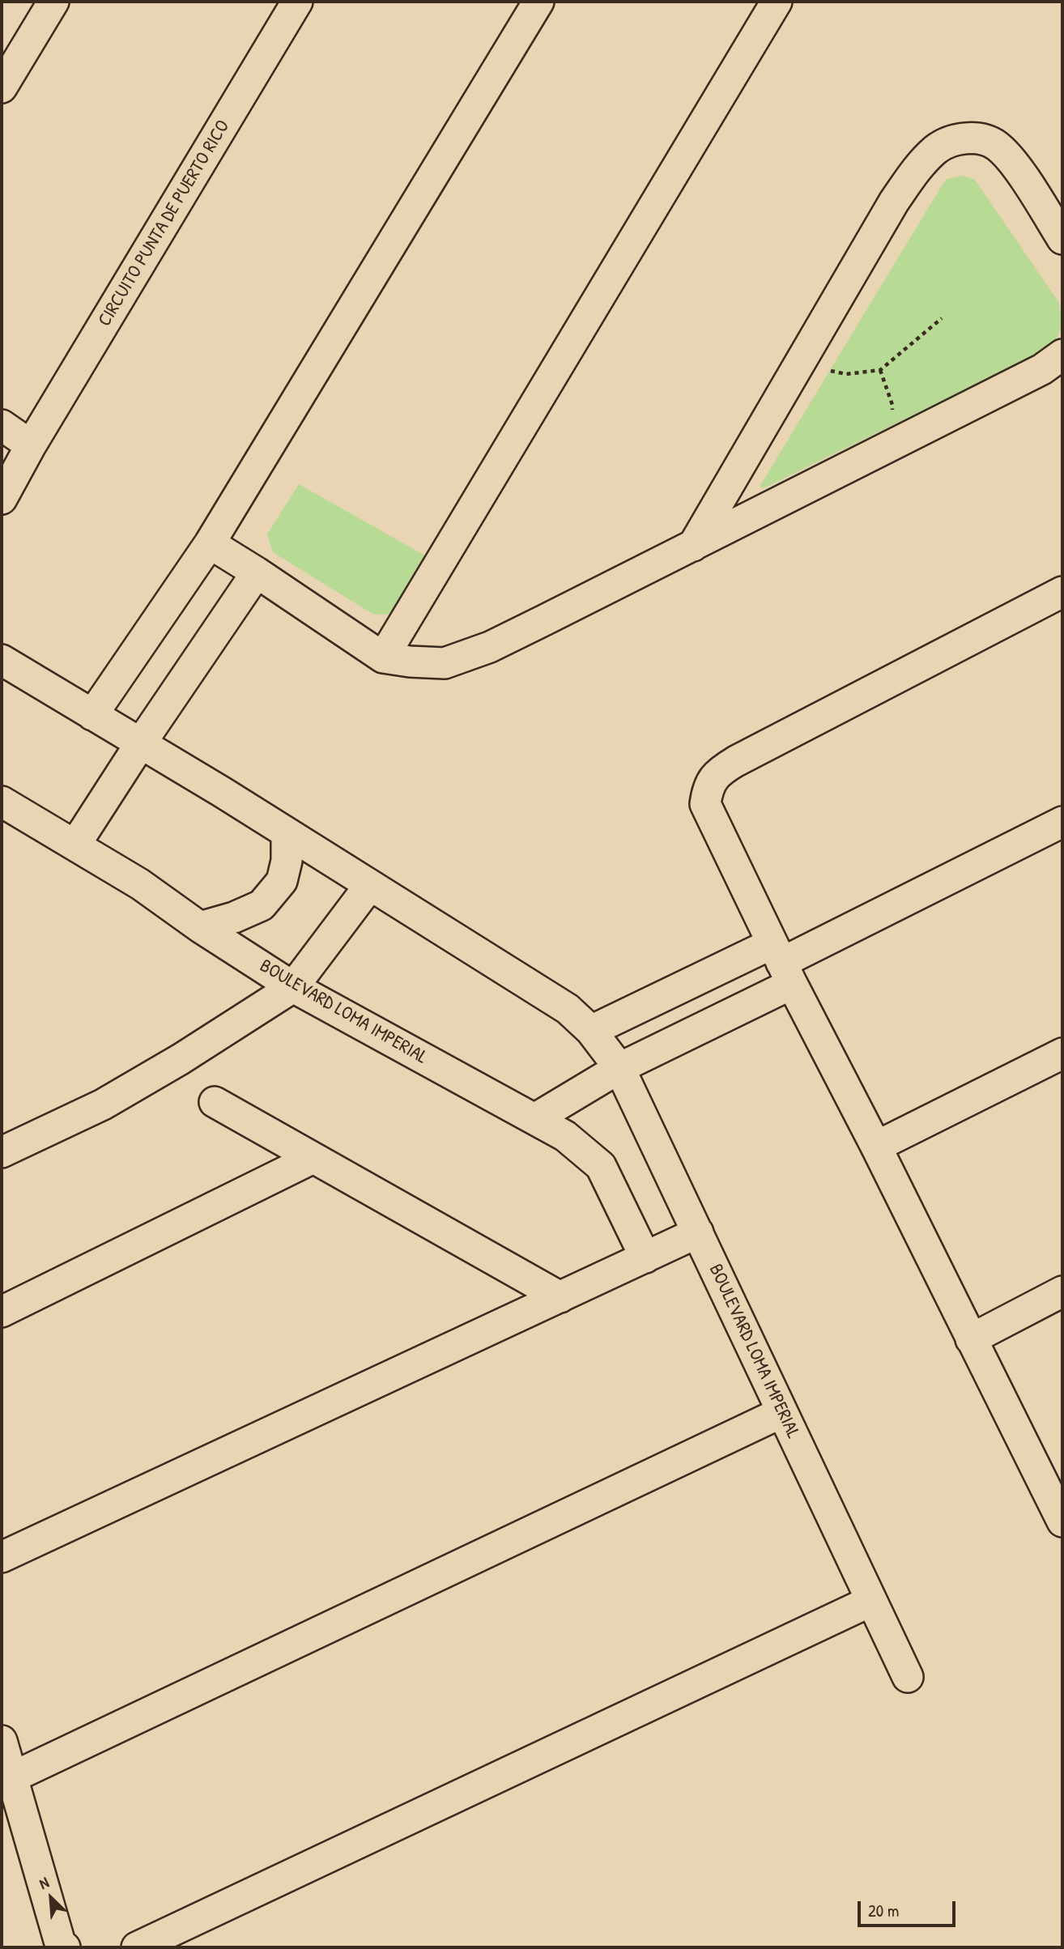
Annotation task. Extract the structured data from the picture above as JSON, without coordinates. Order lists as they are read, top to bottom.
{
  "streets": {
    "street": ["CIRCUITO PUNTA DE PUERTO RICO", "BOULEVARD LOMA IMPERIAL"]
  },
  "scale_bar": "20 m",
  "north": "top left"
}
